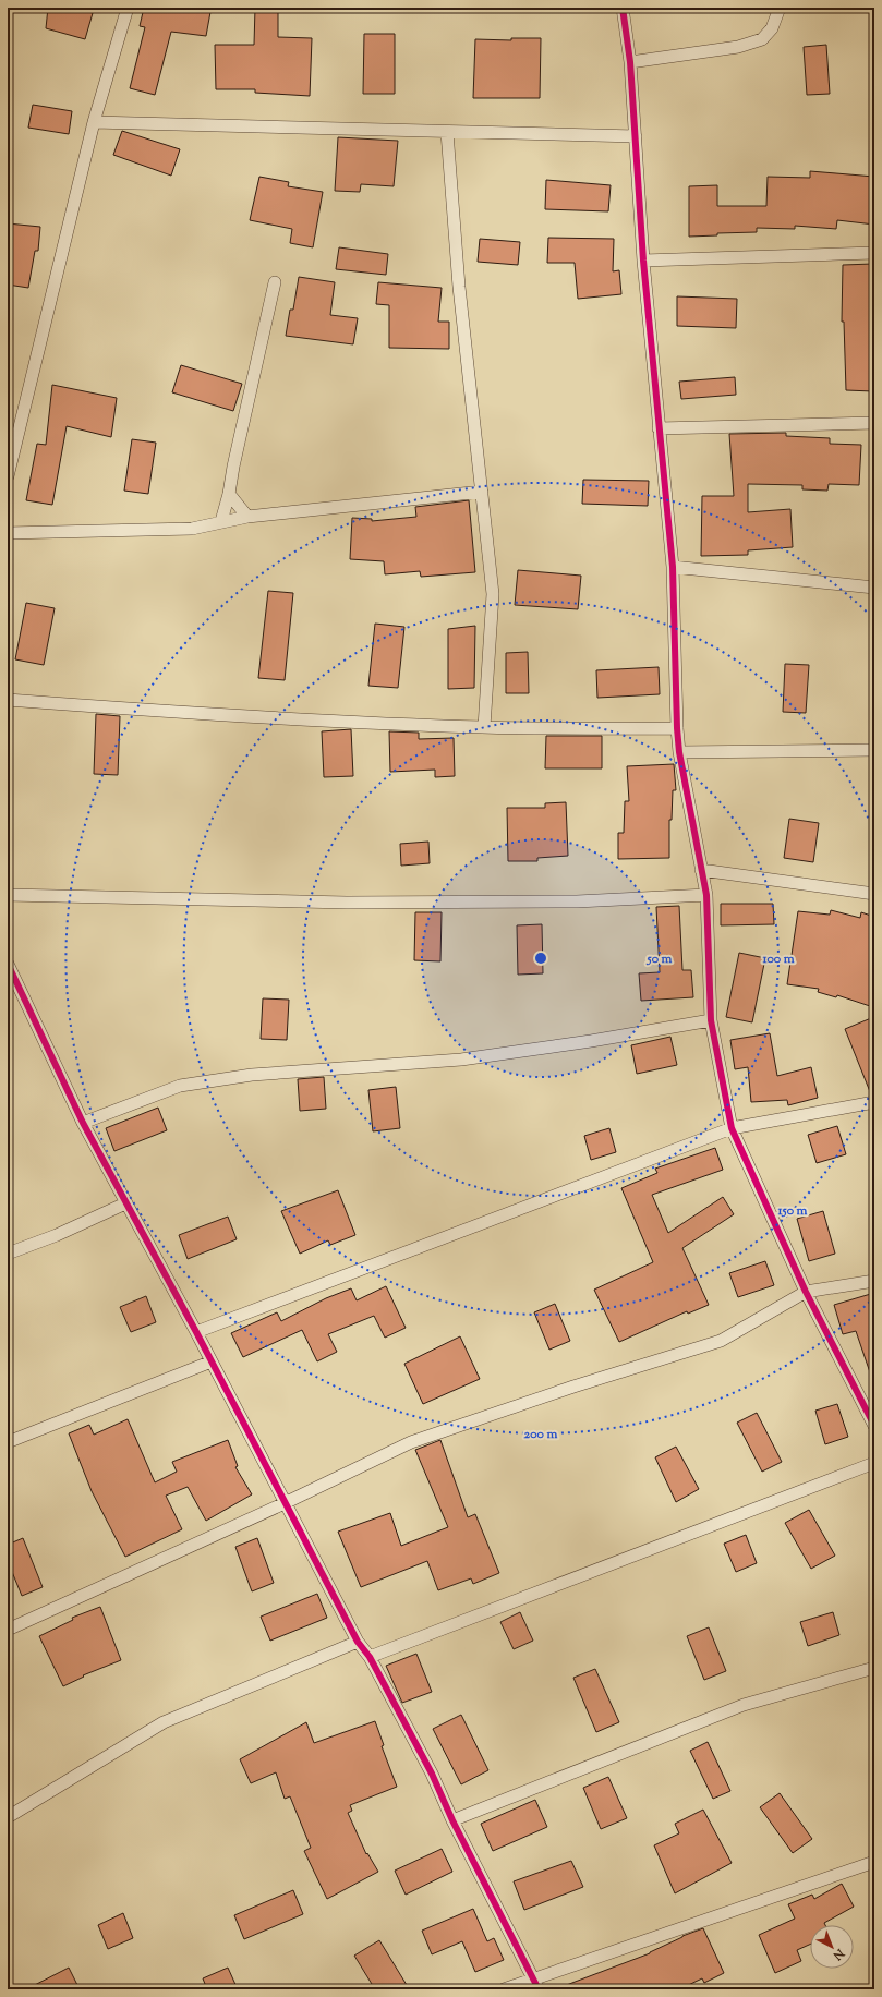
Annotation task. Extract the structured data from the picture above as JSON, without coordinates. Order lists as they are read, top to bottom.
{
  "north": "bottom right",
  "rings": [
    "50 m",
    "100 m",
    "150 m",
    "200 m"
  ]
}
